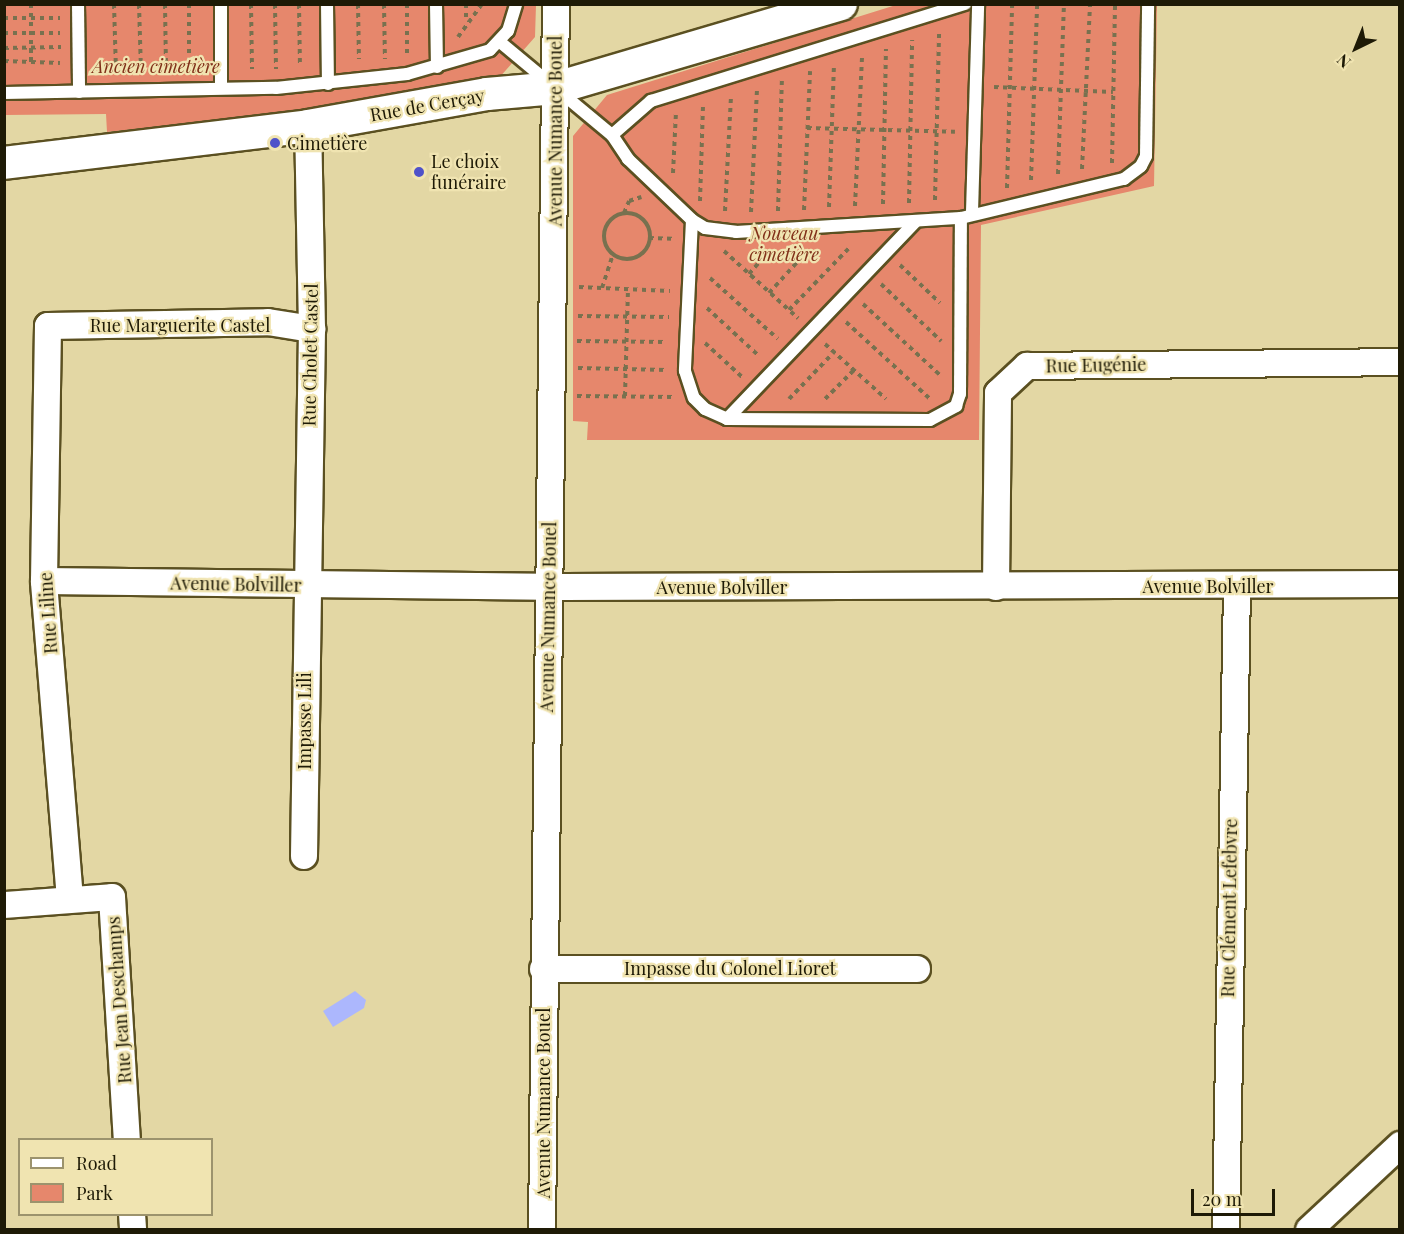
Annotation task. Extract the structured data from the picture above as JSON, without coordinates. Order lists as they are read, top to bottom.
{
  "streets": {
    "street": [
      "Rue de Cerçay",
      "Avenue Numance Bouel",
      "Rue Marguerite Castel",
      "Rue Cholet Castel",
      "Rue Eugénie",
      "Avenue Bolviller",
      "Rue Liline",
      "Impasse Lili",
      "Rue Clément Lefebvre",
      "Impasse du Colonel Lioret",
      "Rue Jean Deschamps"
    ]
  },
  "crossings": [
    ["Rue de Cerçay", "Avenue Numance Bouel"],
    ["Rue de Cerçay", "Rue Cholet Castel"],
    ["Avenue Numance Bouel", "Avenue Bolviller"],
    ["Avenue Numance Bouel", "Impasse du Colonel Lioret"],
    ["Rue Marguerite Castel", "Rue Cholet Castel"],
    ["Rue Marguerite Castel", "Rue Liline"],
    ["Rue Cholet Castel", "Avenue Bolviller"],
    ["Rue Cholet Castel", "Impasse Lili"],
    ["Rue Eugénie", "Avenue Bolviller"],
    ["Avenue Bolviller", "Rue Liline"],
    ["Avenue Bolviller", "Impasse Lili"],
    ["Avenue Bolviller", "Rue Clément Lefebvre"],
    ["Rue Liline", "Rue Jean Deschamps"]
  ],
  "parks": ["Ancien cimetière", "Nouveau cimetière"],
  "places": ["Cimetière", "Le choix funéraire"],
  "legend": ["Road", "Park"],
  "scale_bar": "20 m",
  "north": "bottom left"
}
